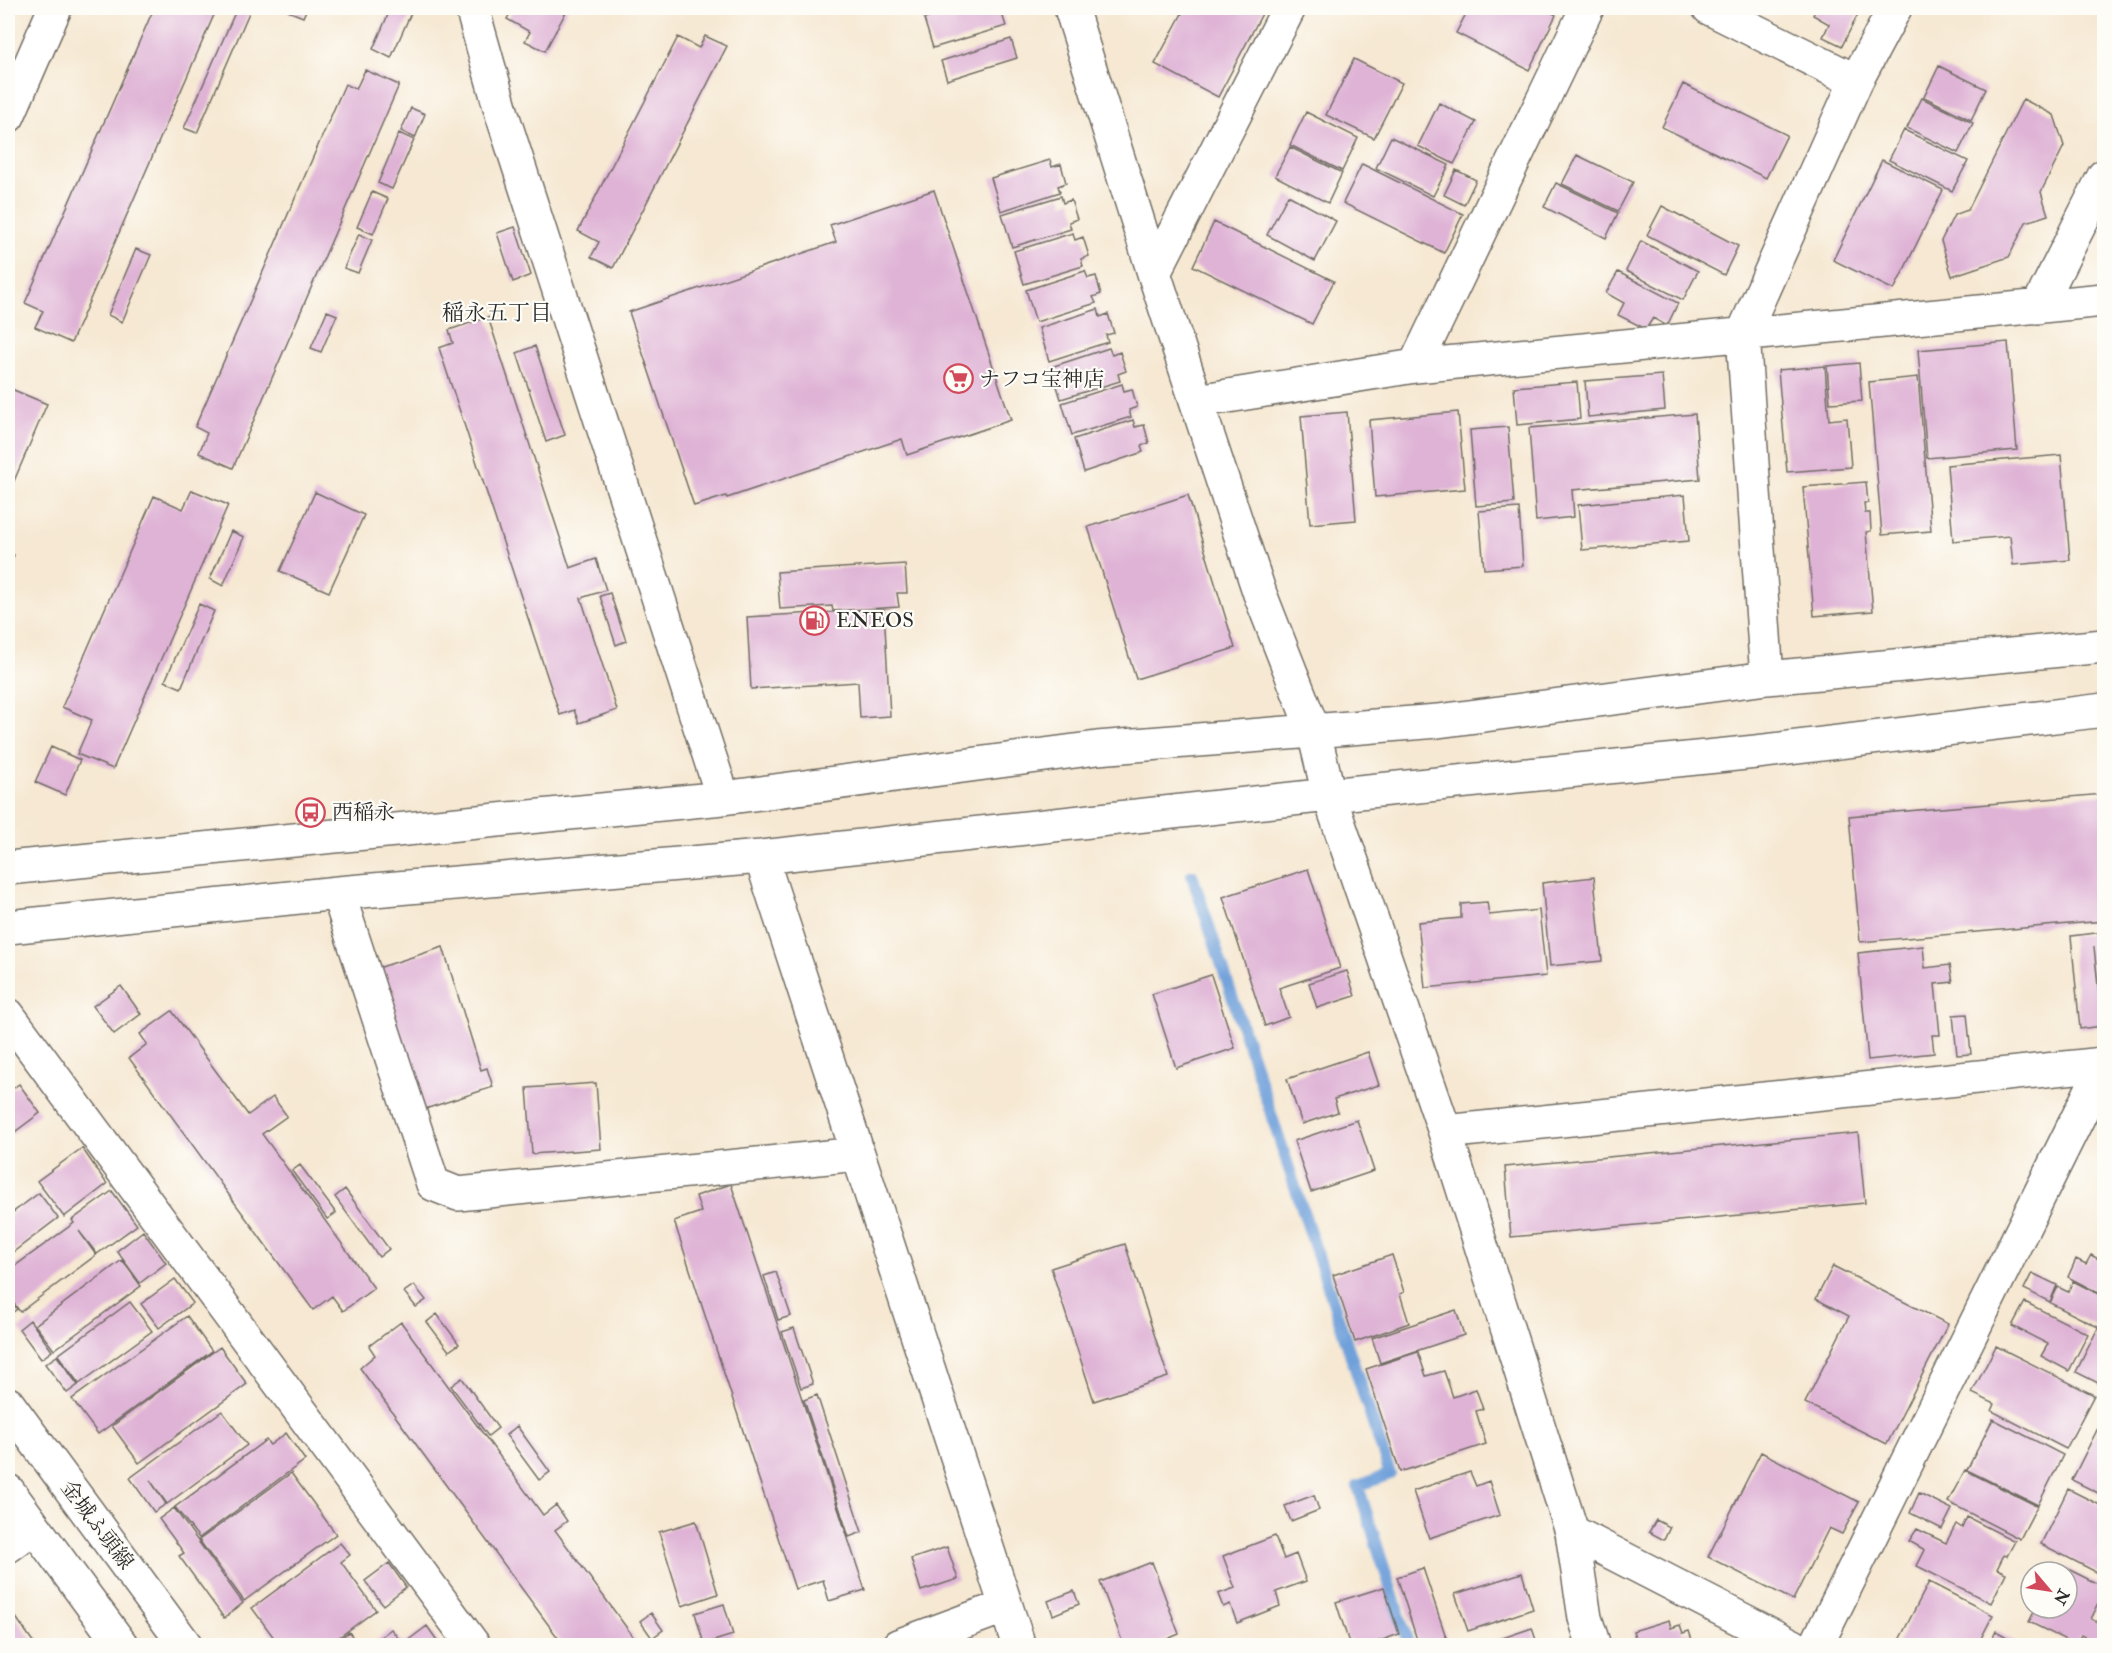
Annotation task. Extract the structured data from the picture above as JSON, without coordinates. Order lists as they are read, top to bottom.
{
  "streets": {
    "street": ["金城ふ頭線"]
  },
  "districts": ["稲永五丁目"],
  "places": {
    "supermarket": ["ナフコ宝神店"],
    "fuel station": ["ENEOS"],
    "bus stop": ["西稲永"]
  },
  "north": "bottom right"
}
